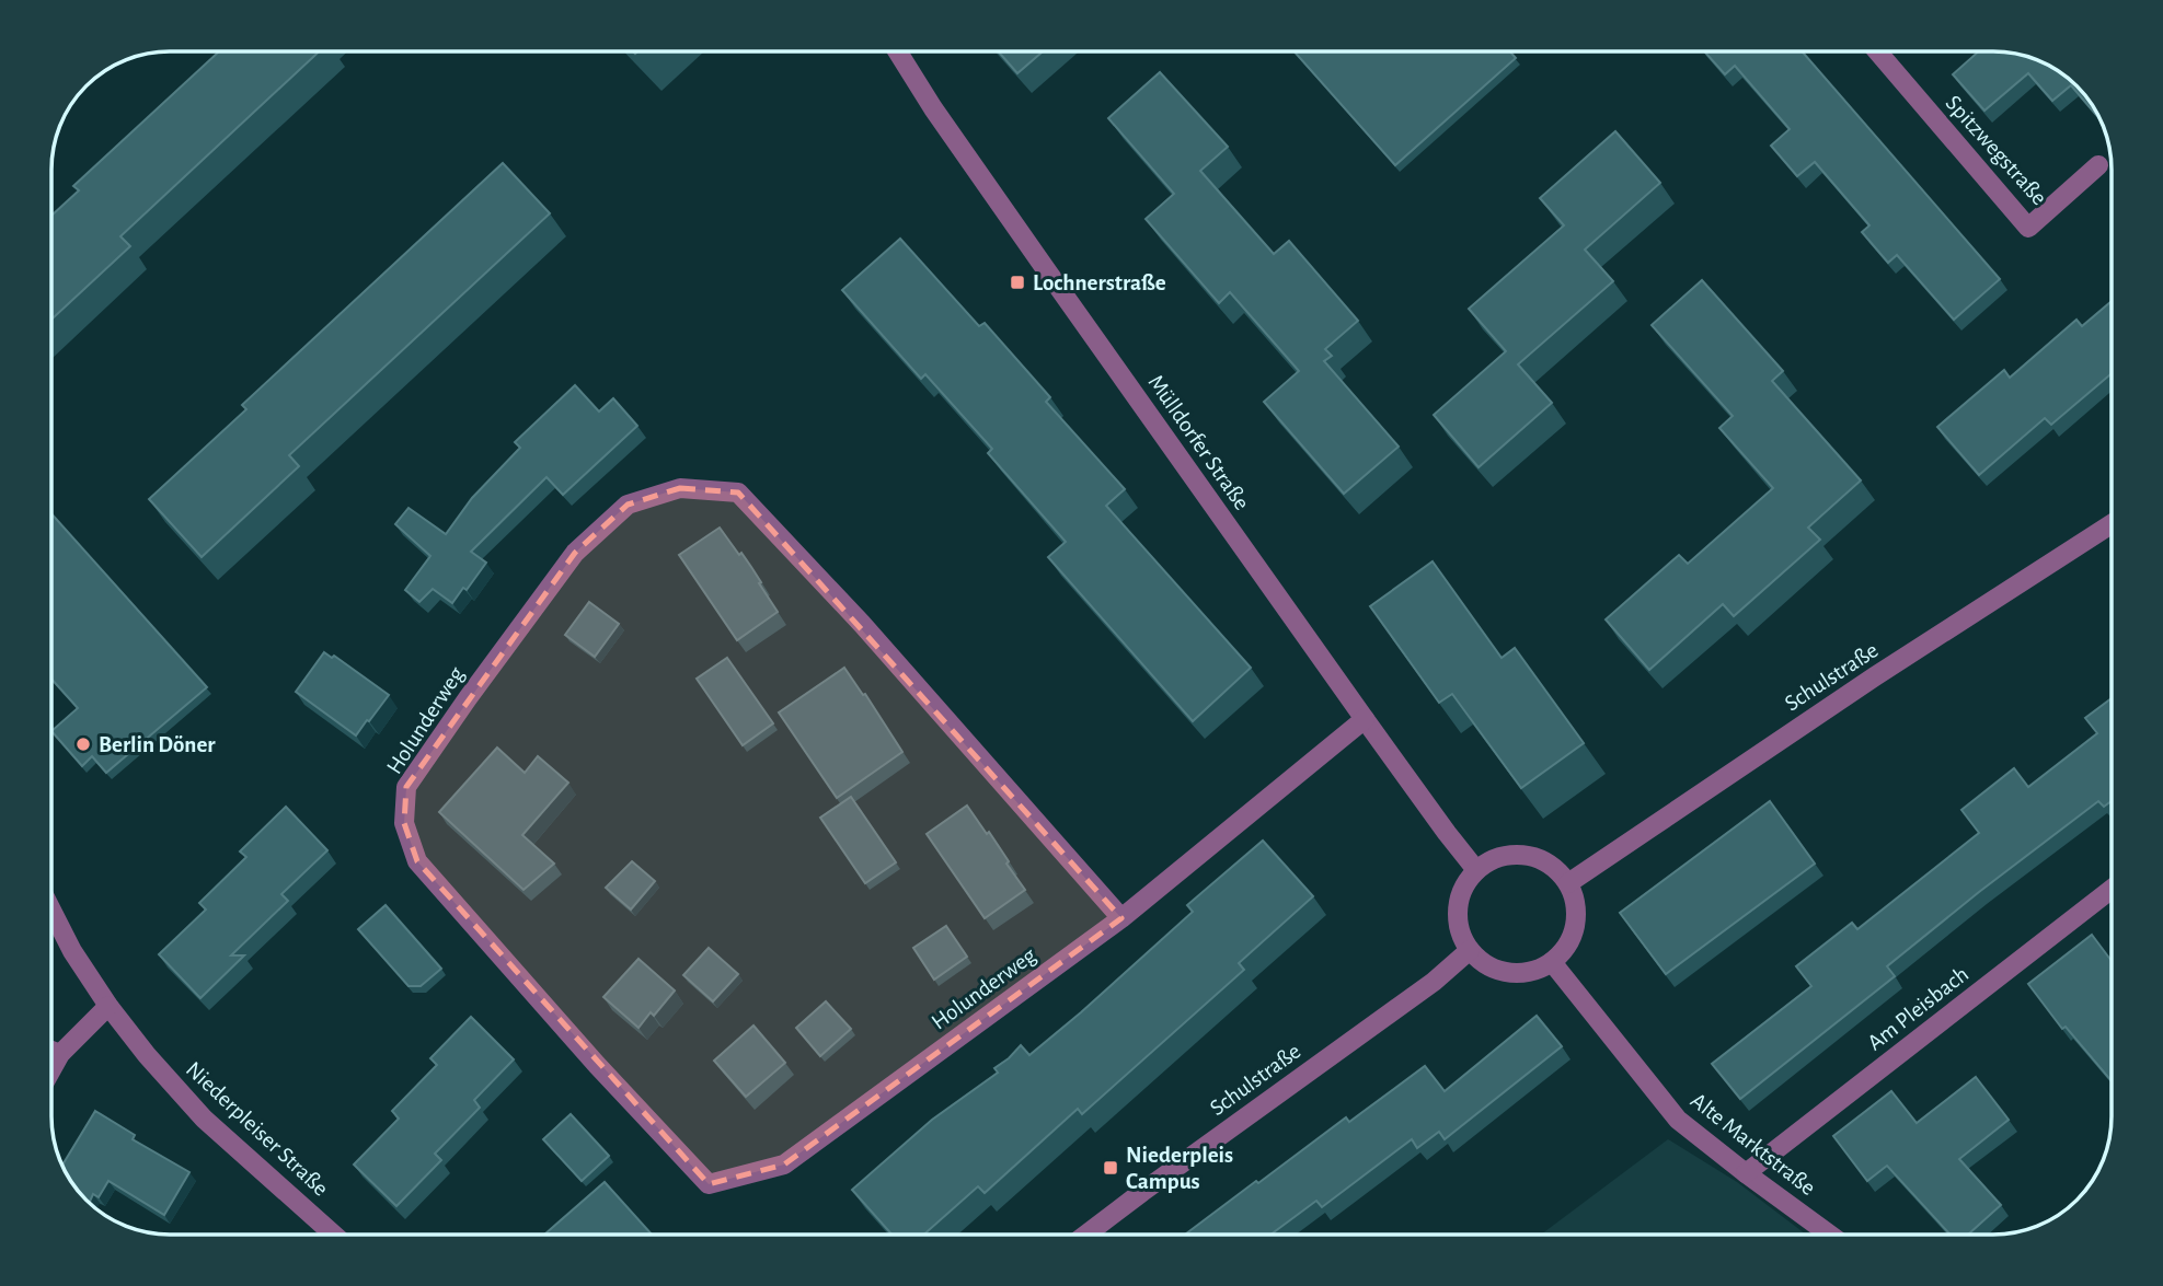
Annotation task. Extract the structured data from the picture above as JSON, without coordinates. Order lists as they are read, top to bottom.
{
  "streets": {
    "street": [
      "Spitzwegstraße",
      "Mülldorfer Straße",
      "Schulstraße",
      "Holunderweg",
      "Am Pleisbach",
      "Niederpleiser Straße",
      "Alte Marktstraße"
    ]
  },
  "crossings": [
    ["Mülldorfer Straße", "Schulstraße"],
    ["Mülldorfer Straße", "Holunderweg"],
    ["Mülldorfer Straße", "Alte Marktstraße"],
    ["Schulstraße", "Alte Marktstraße"],
    ["Am Pleisbach", "Alte Marktstraße"]
  ],
  "places": {
    "transit": ["Lochnerstraße", "Niederpleis Campus"],
    "other": ["Berlin Döner"]
  }
}
